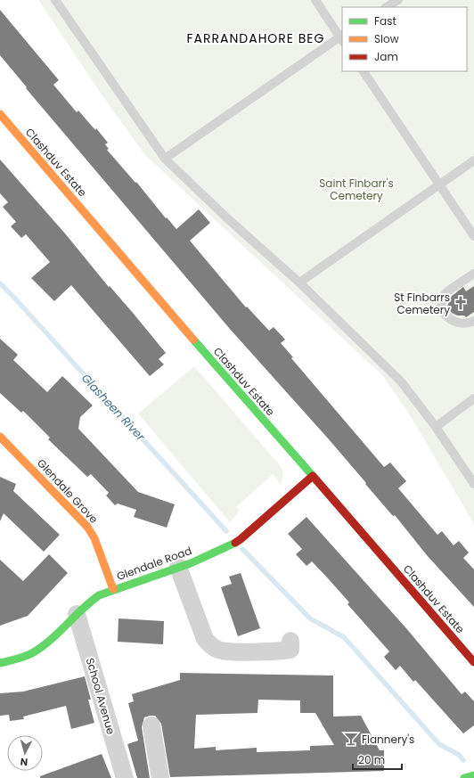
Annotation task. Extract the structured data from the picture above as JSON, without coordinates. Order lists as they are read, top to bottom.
{
  "streets": {
    "street": [
      "Clashduv Estate",
      "Glendale Grove",
      "Glendale Road",
      "School Avenue"
    ]
  },
  "crossings": [
    ["Clashduv Estate", "Glendale Road"],
    ["Glendale Grove", "Glendale Road"],
    ["Glendale Road", "School Avenue"]
  ],
  "districts": ["FARRANDAHORE BEG"],
  "water": ["Glasheen River"],
  "parks": ["Saint Finbarr's Cemetery"],
  "places": {
    "church": ["St Finbarrs Cemetery"],
    "bar": ["Flannery's"]
  },
  "legend": ["Fast", "Slow", "Jam"],
  "scale_bar": "20 m",
  "north": "bottom"
}
